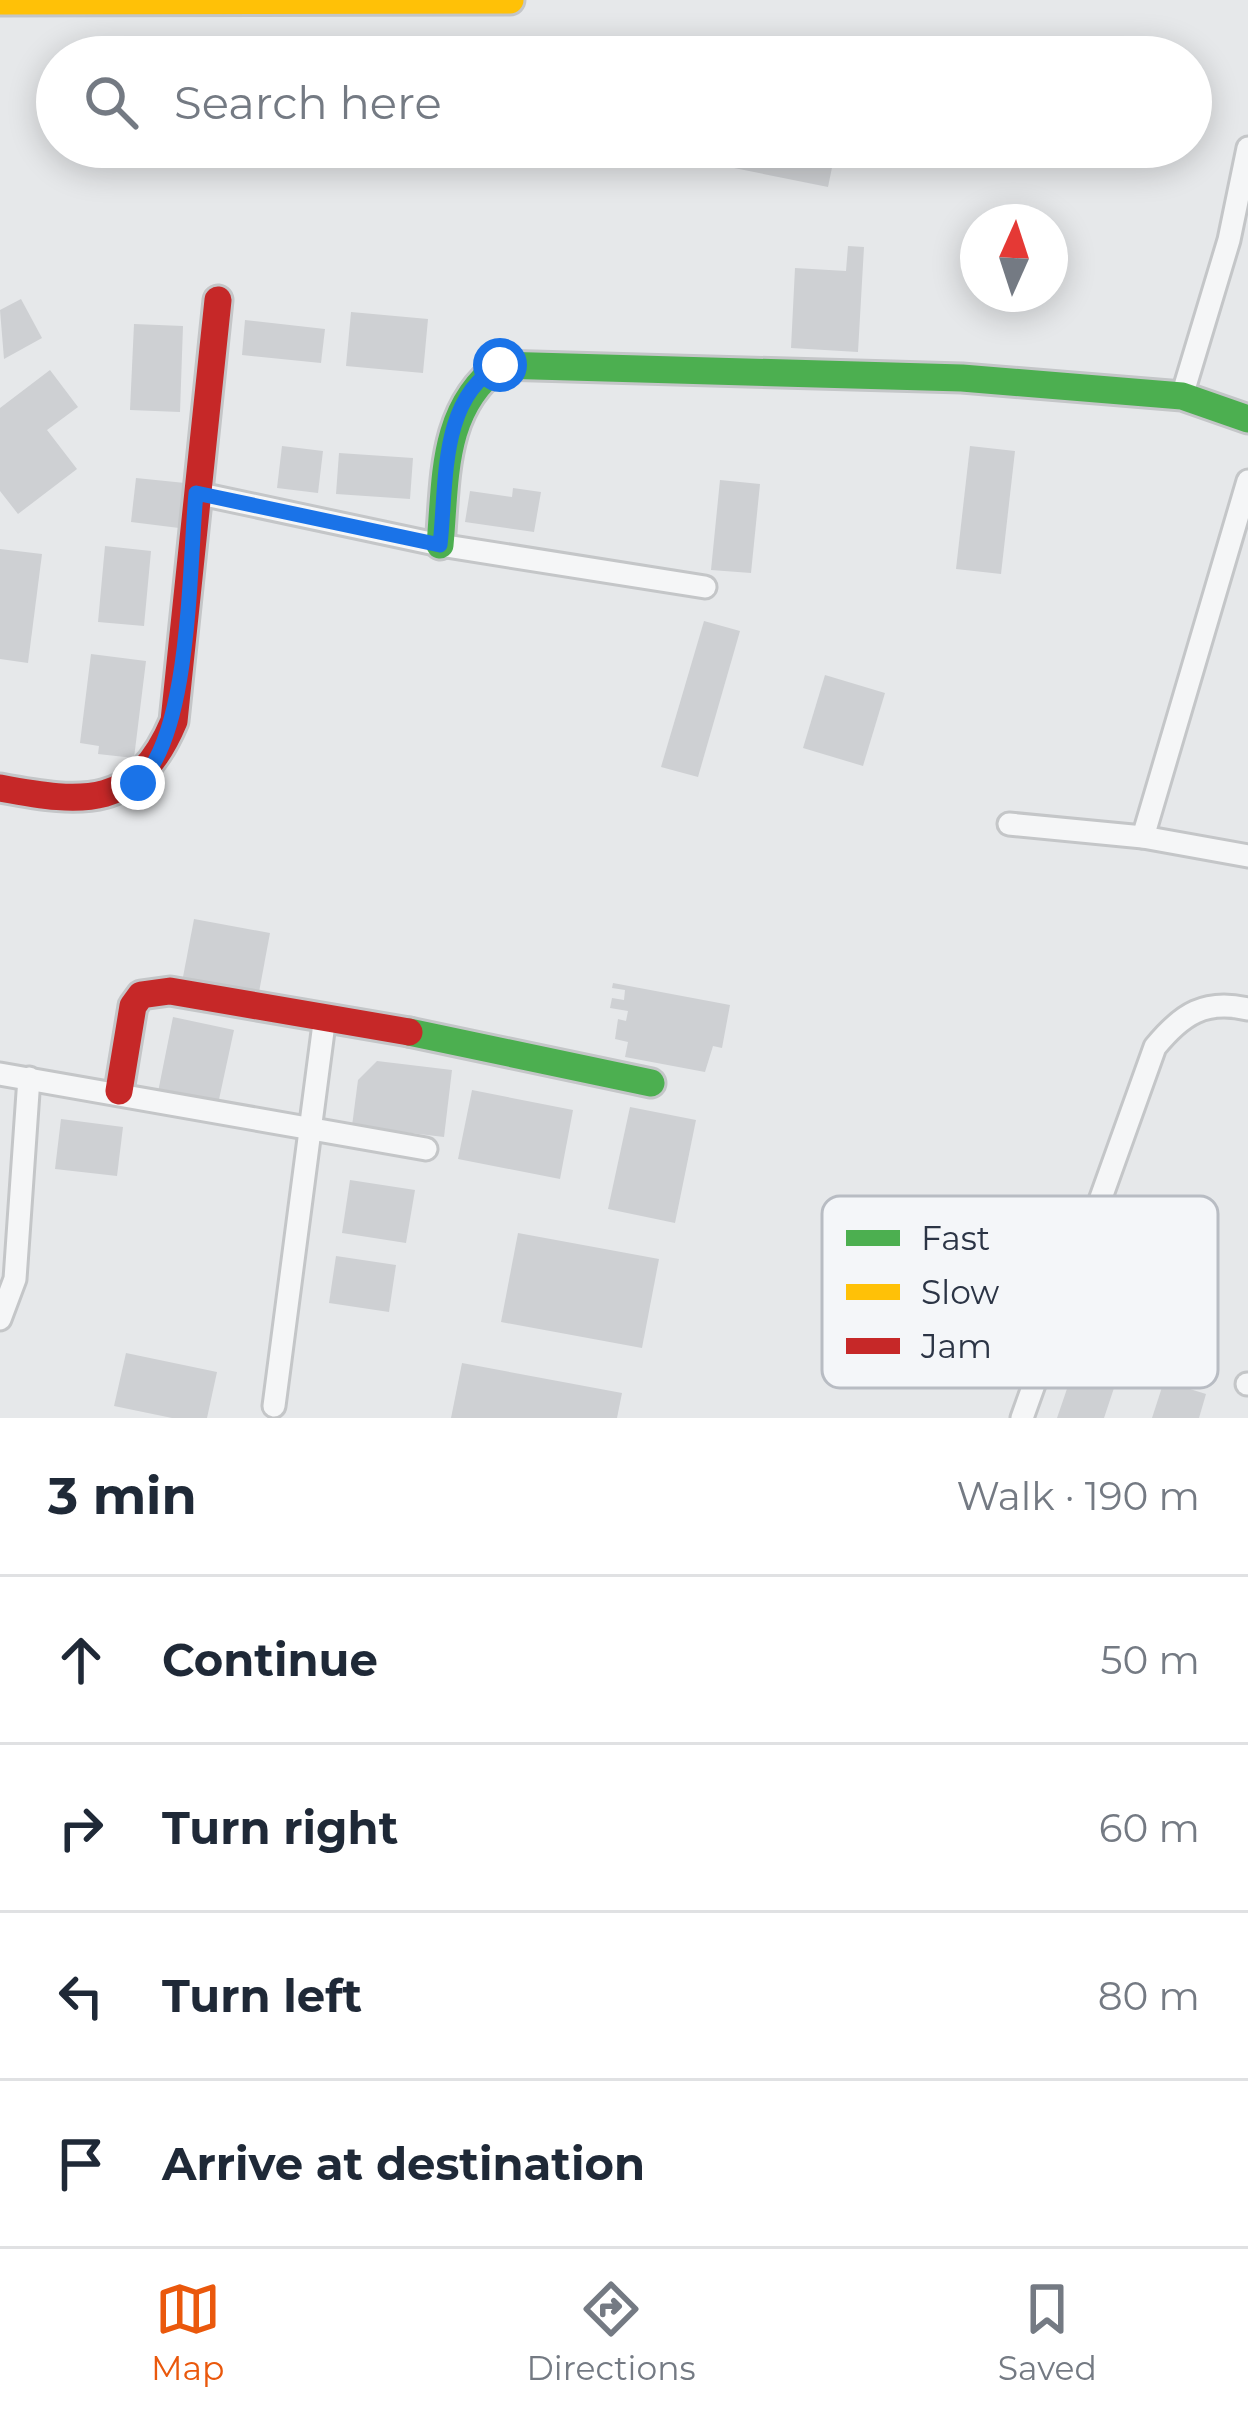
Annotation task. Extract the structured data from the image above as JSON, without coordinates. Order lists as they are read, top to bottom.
{
  "legend": ["Fast", "Slow", "Jam"],
  "north": "top",
  "page": {
    "search": "Search here",
    "heading": ["3 min", "Walk · 190 m"],
    "list": [
      ["Continue", "50 m"],
      ["Turn right", "60 m"],
      ["Turn left", "80 m"],
      "Arrive at destination"
    ],
    "nav": ["Map", "Directions", "Saved"]
  }
}
